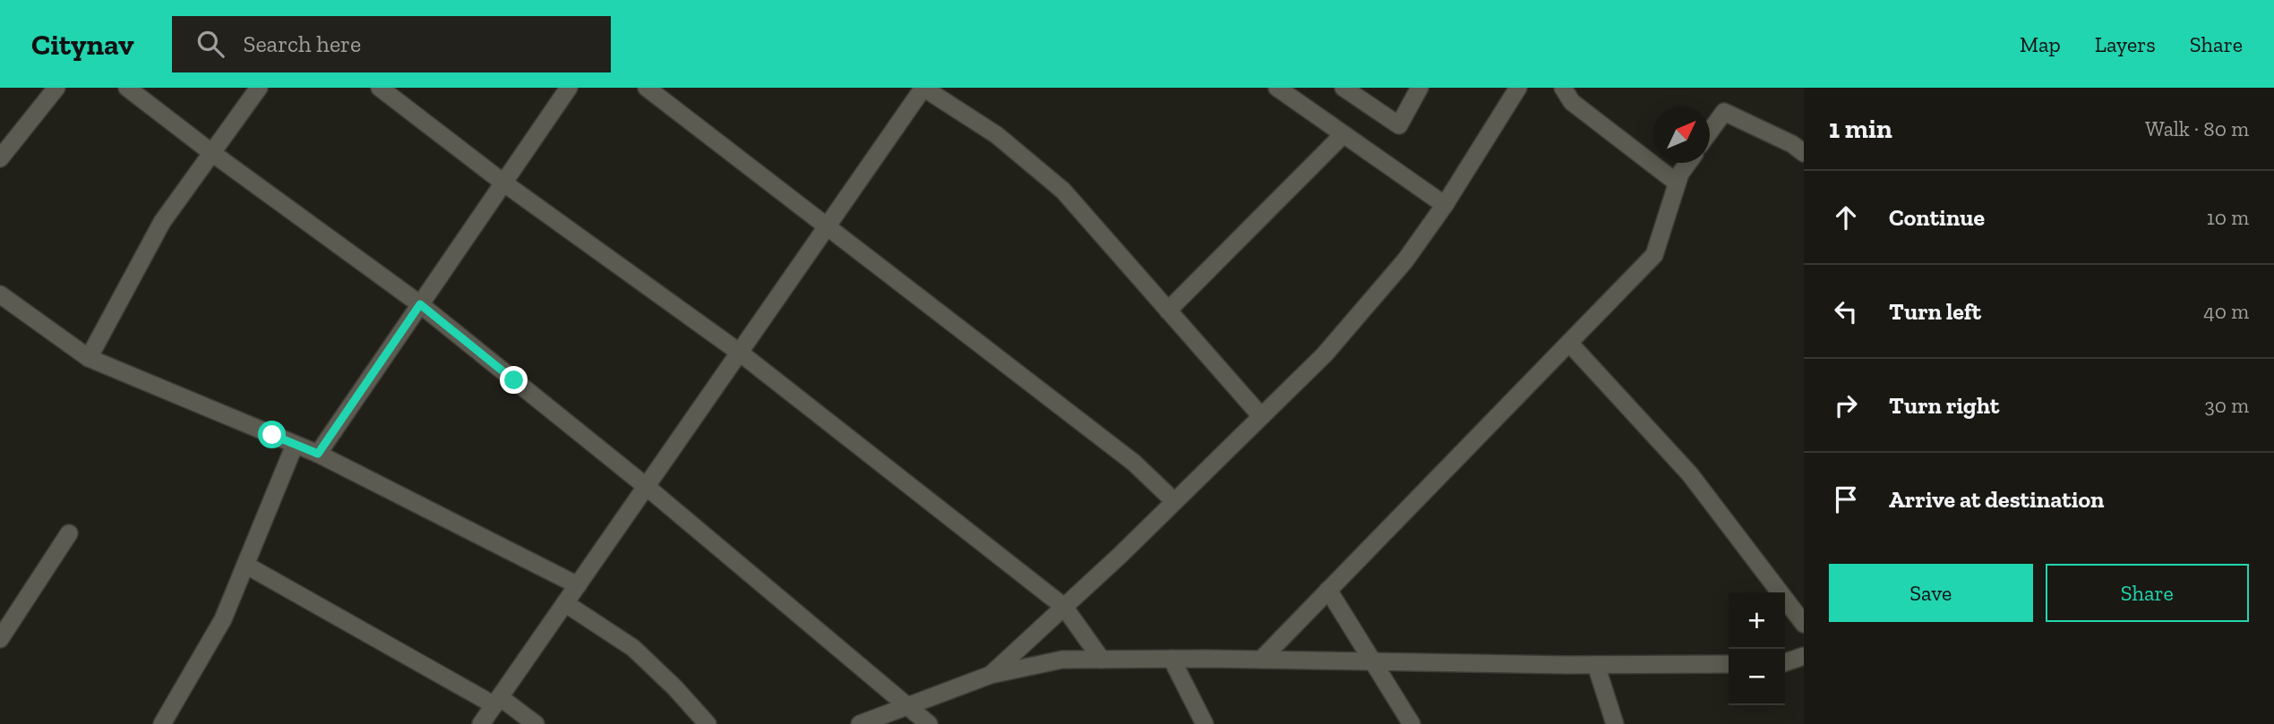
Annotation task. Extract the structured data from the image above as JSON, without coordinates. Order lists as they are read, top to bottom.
{
  "north": "top right",
  "page": {
    "header": "Citynav",
    "search": "Search here",
    "nav": ["Map", "Layers", "Share"],
    "heading": ["1 min", "Walk · 80 m"],
    "list": [
      ["Continue", "10 m"],
      ["Turn left", "40 m"],
      ["Turn right", "30 m"],
      "Arrive at destination"
    ],
    "buttons": ["Save", "Share"],
    "map_buttons": ["+", "−"]
  }
}
